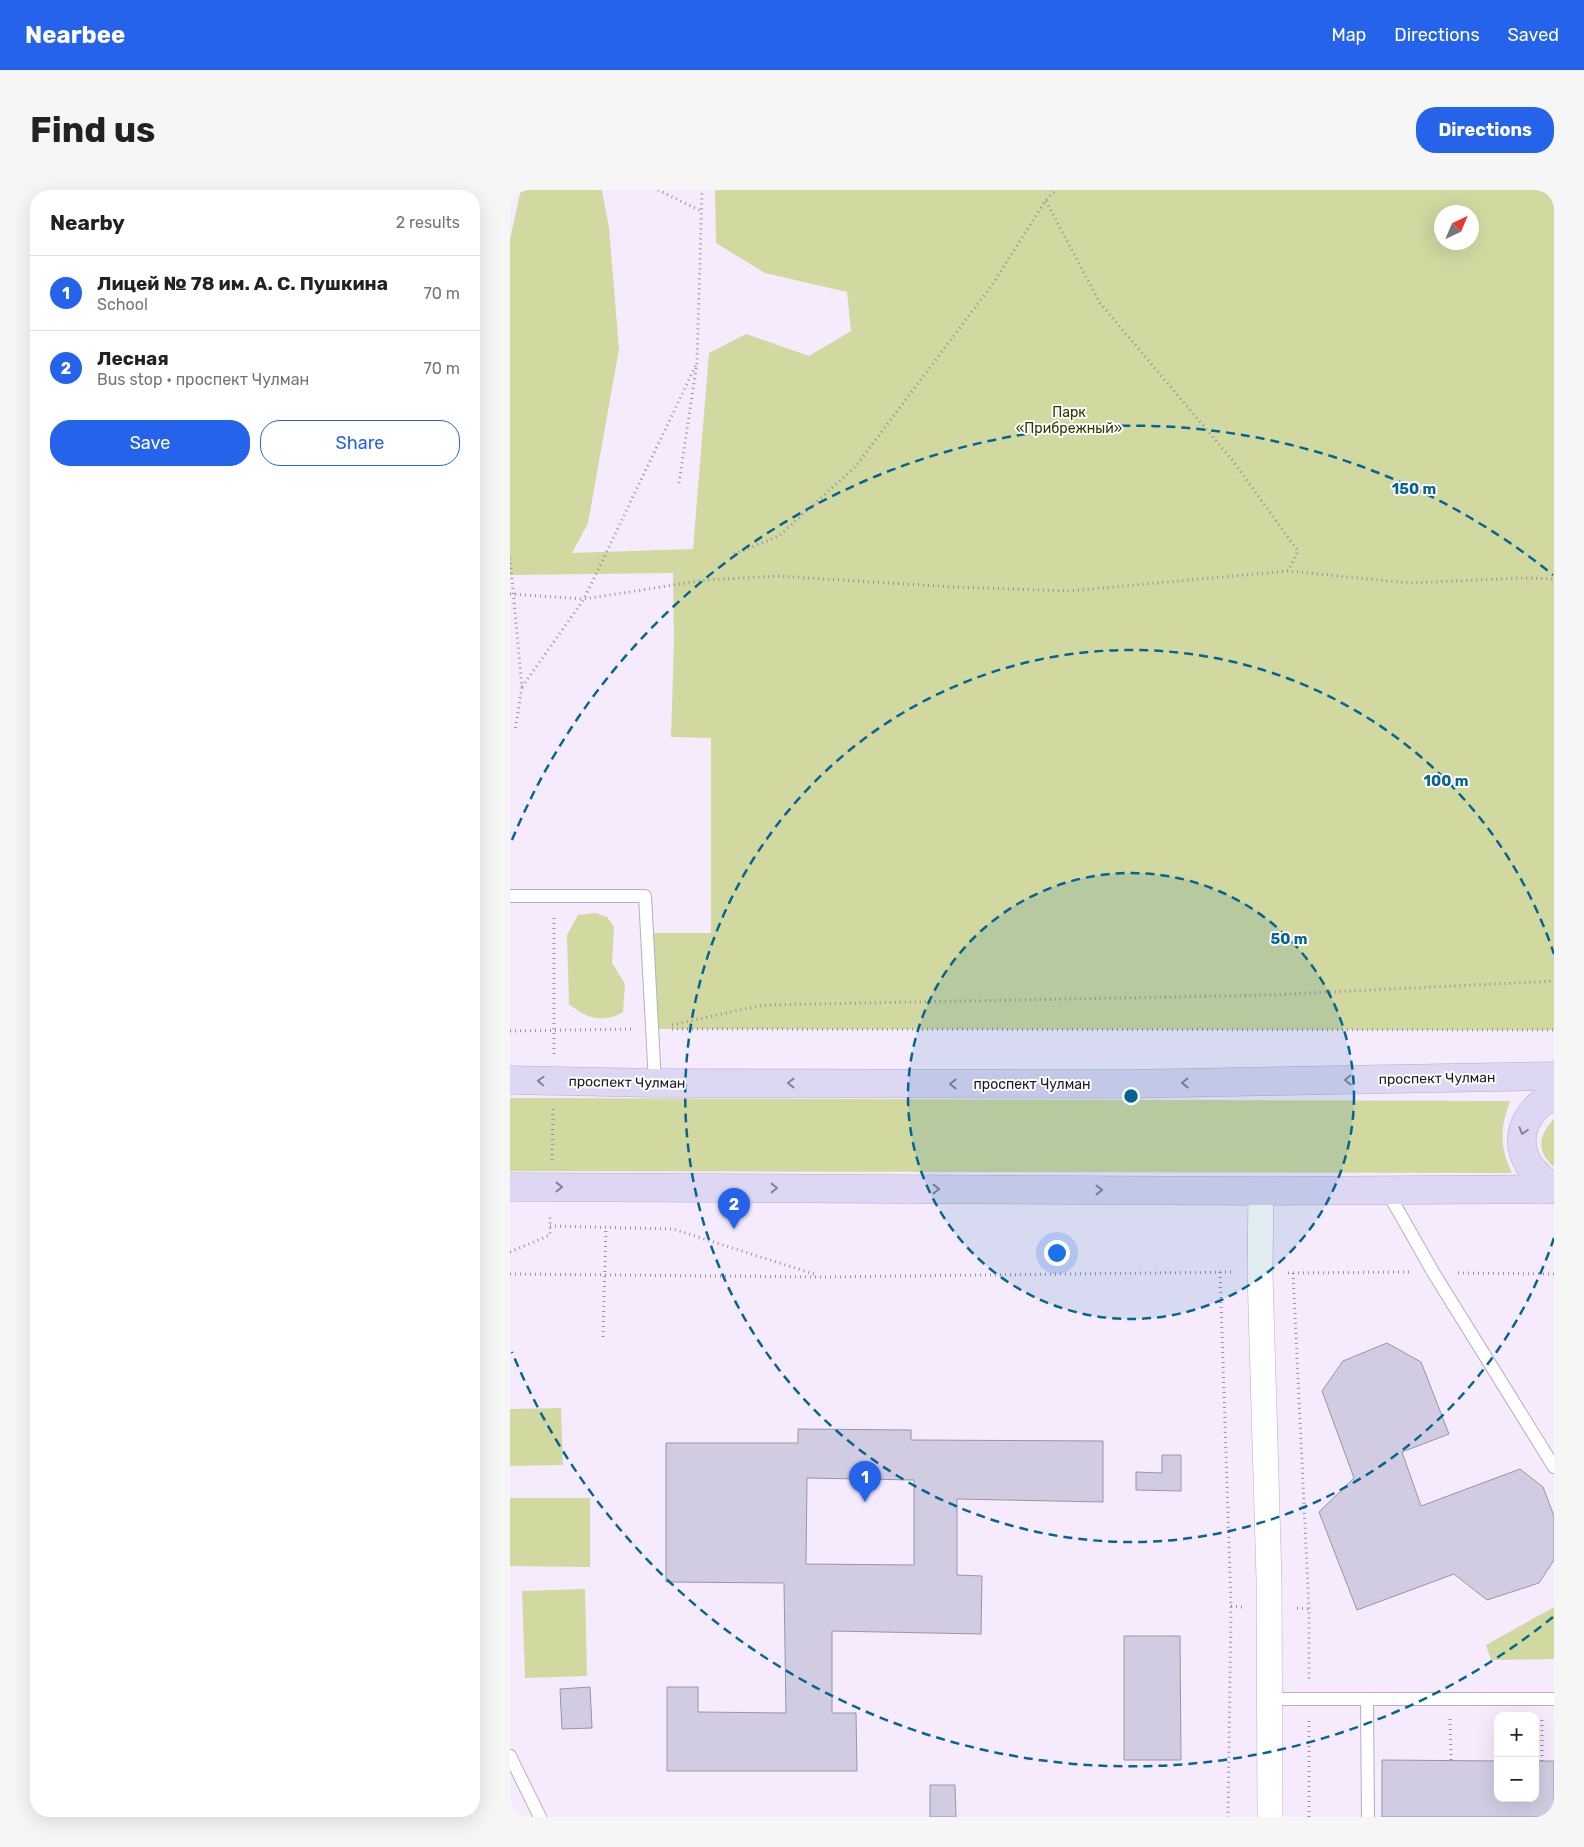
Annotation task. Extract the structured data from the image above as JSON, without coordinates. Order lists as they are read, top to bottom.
{
  "streets": {
    "main road": ["проспект Чулман"]
  },
  "parks": ["Парк «Прибрежный»"],
  "north": "top right",
  "page": {
    "header": "Nearbee",
    "nav": ["Map", "Directions", "Saved"],
    "buttons": [
      "Directions",
      ["Save", "Share"]
    ],
    "title": "Find us",
    "heading": ["Nearby", "2 results"],
    "list": [
      {
        "mark": "1",
        "name": "Лицей № 78 им. А. С. Пушкина",
        "note": "School",
        "value": "70 m"
      },
      {
        "mark": "2",
        "name": "Лесная",
        "note": "Bus stop · проспект Чулман",
        "value": "70 m"
      }
    ],
    "pins": ["2", "1"],
    "map_buttons": ["+", "−"]
  },
  "rings": ["150 m", "100 m", "50 m"]
}
